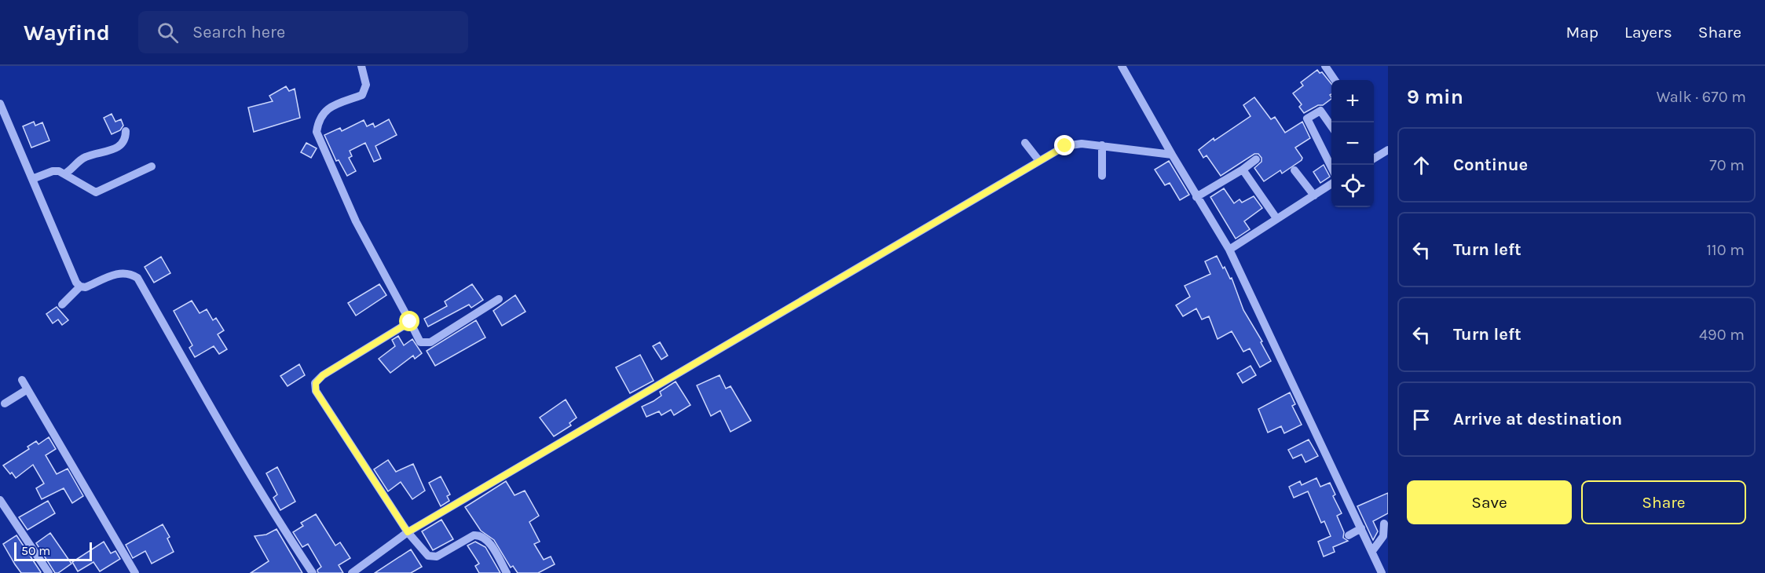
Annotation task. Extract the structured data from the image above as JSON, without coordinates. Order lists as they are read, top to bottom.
{
  "scale_bar": "50 m",
  "page": {
    "header": "Wayfind",
    "search": "Search here",
    "nav": ["Map", "Layers", "Share"],
    "heading": ["9 min", "Walk · 670 m"],
    "map_buttons": ["+", "−"],
    "list": [
      ["Continue", "70 m"],
      ["Turn left", "110 m"],
      ["Turn left", "490 m"],
      "Arrive at destination"
    ],
    "buttons": ["Save", "Share"],
    "scale": "50 m"
  }
}
